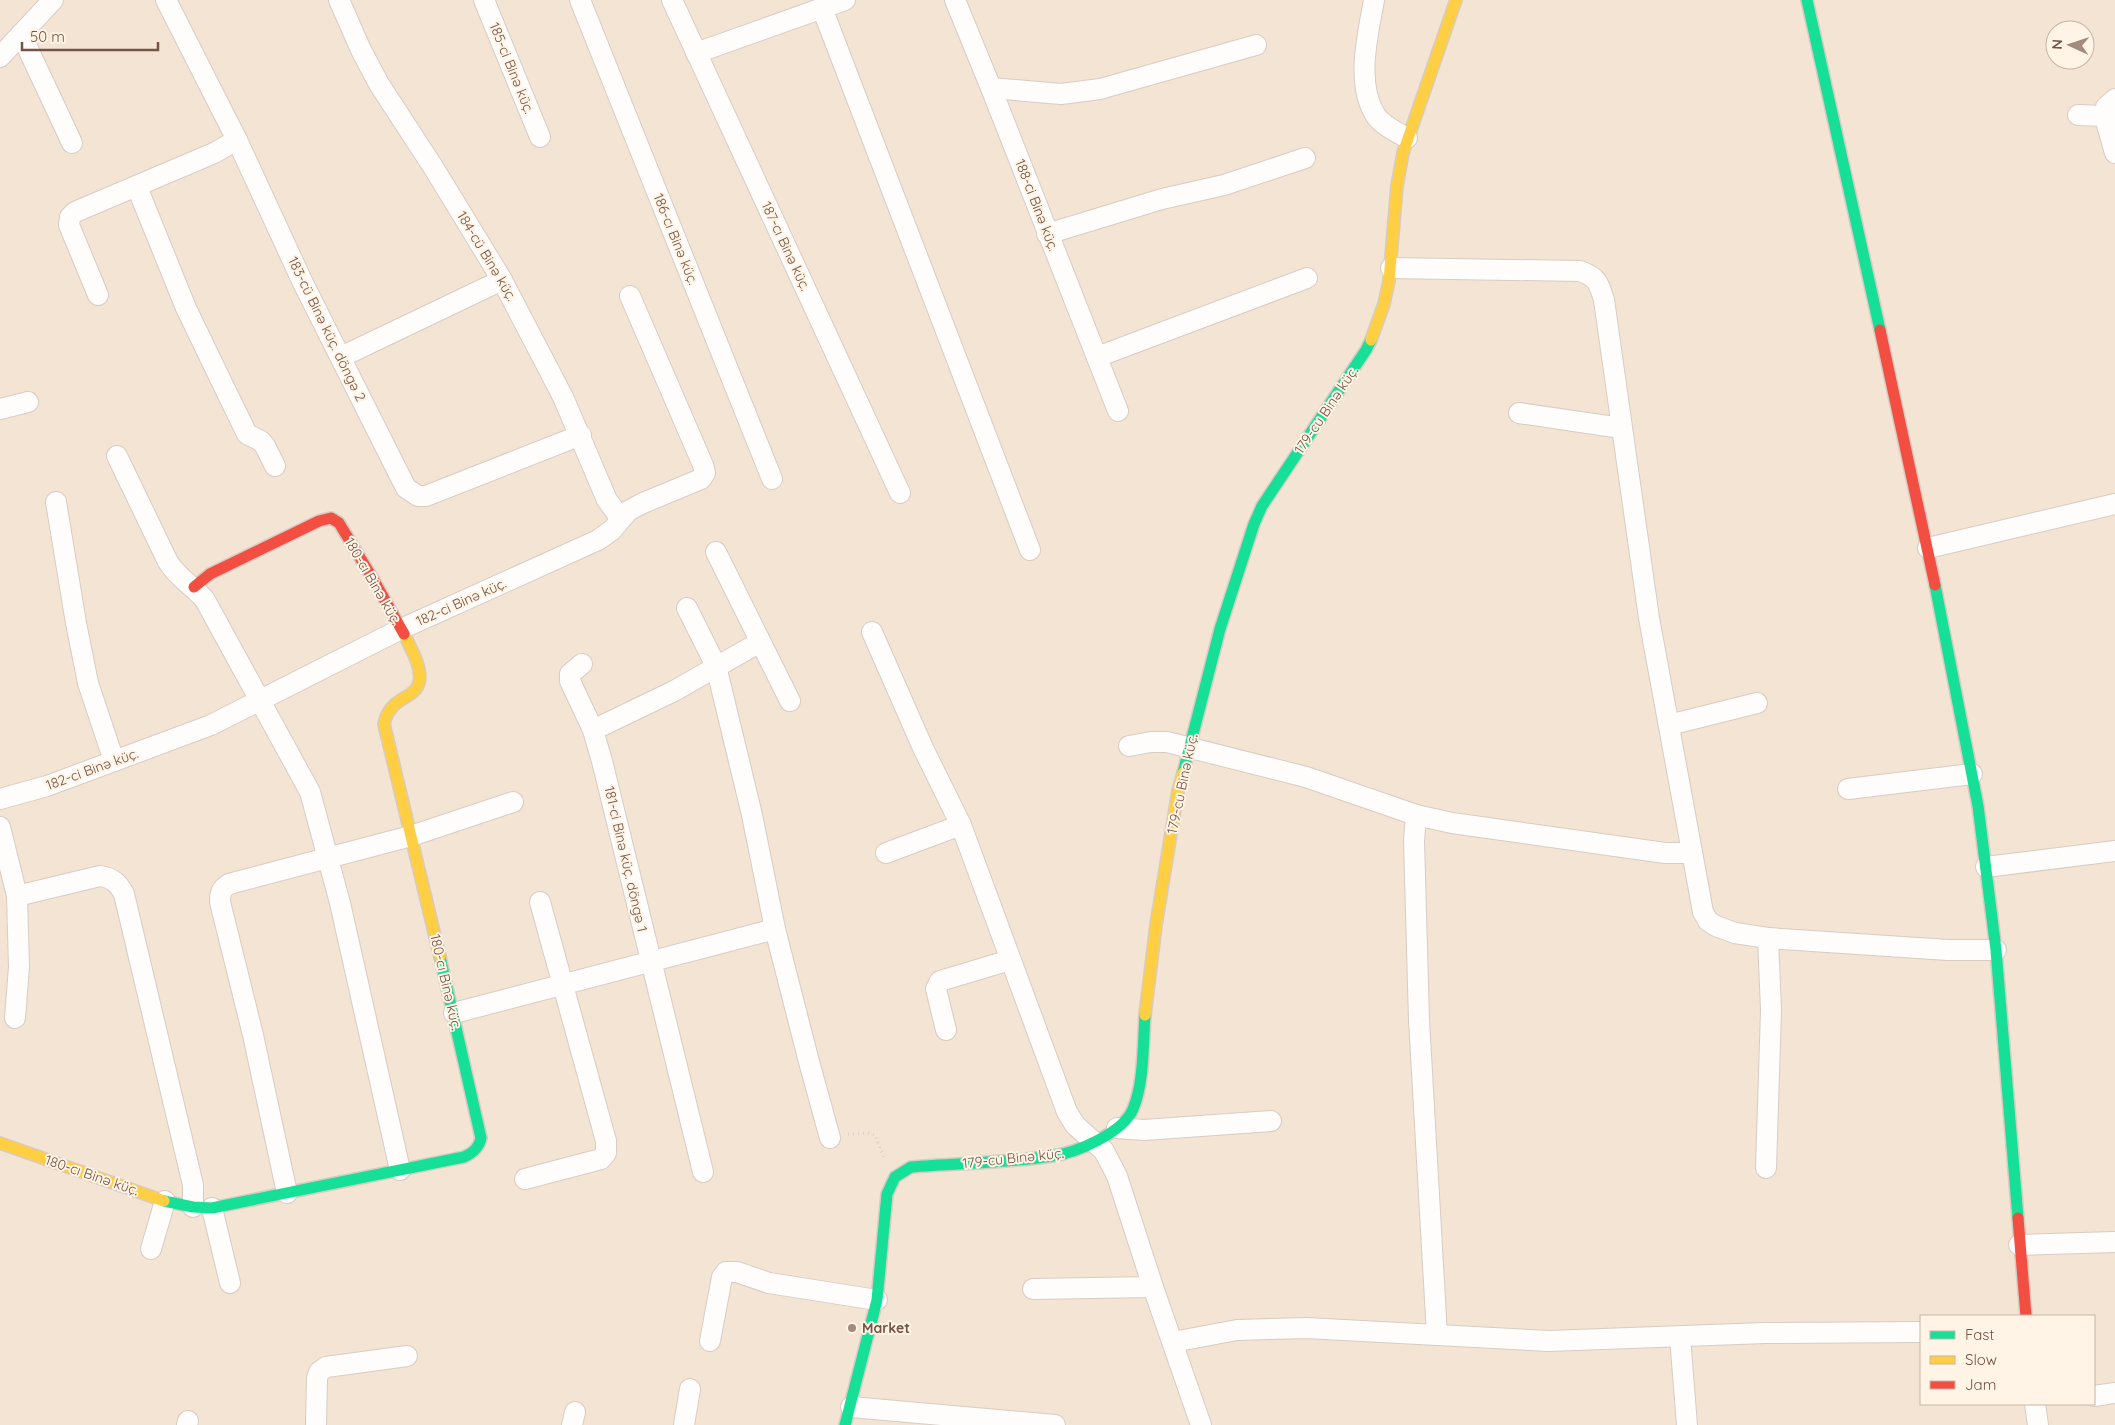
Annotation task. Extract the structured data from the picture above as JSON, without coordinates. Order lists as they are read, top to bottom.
{
  "streets": {
    "street": [
      "185-ci Binə küç.",
      "188-ci Binə küç.",
      "186-cı Binə küç.",
      "187-cı Binə küç.",
      "184-cü Binə küç.",
      "183-cü Binə küç. döngə 2",
      "179-cu Binə küç.",
      "180-cı Binə küç.",
      "182-ci Binə küç.",
      "181-ci Binə küç. döngə 1"
    ]
  },
  "crossings": [
    ["184-cü Binə küç.", "183-cü Binə küç. döngə 2"],
    ["184-cü Binə küç.", "182-ci Binə küç."],
    ["180-cı Binə küç.", "182-ci Binə küç."]
  ],
  "places": ["Market"],
  "legend": ["Fast", "Slow", "Jam"],
  "scale_bar": "50 m",
  "north": "left"
}
